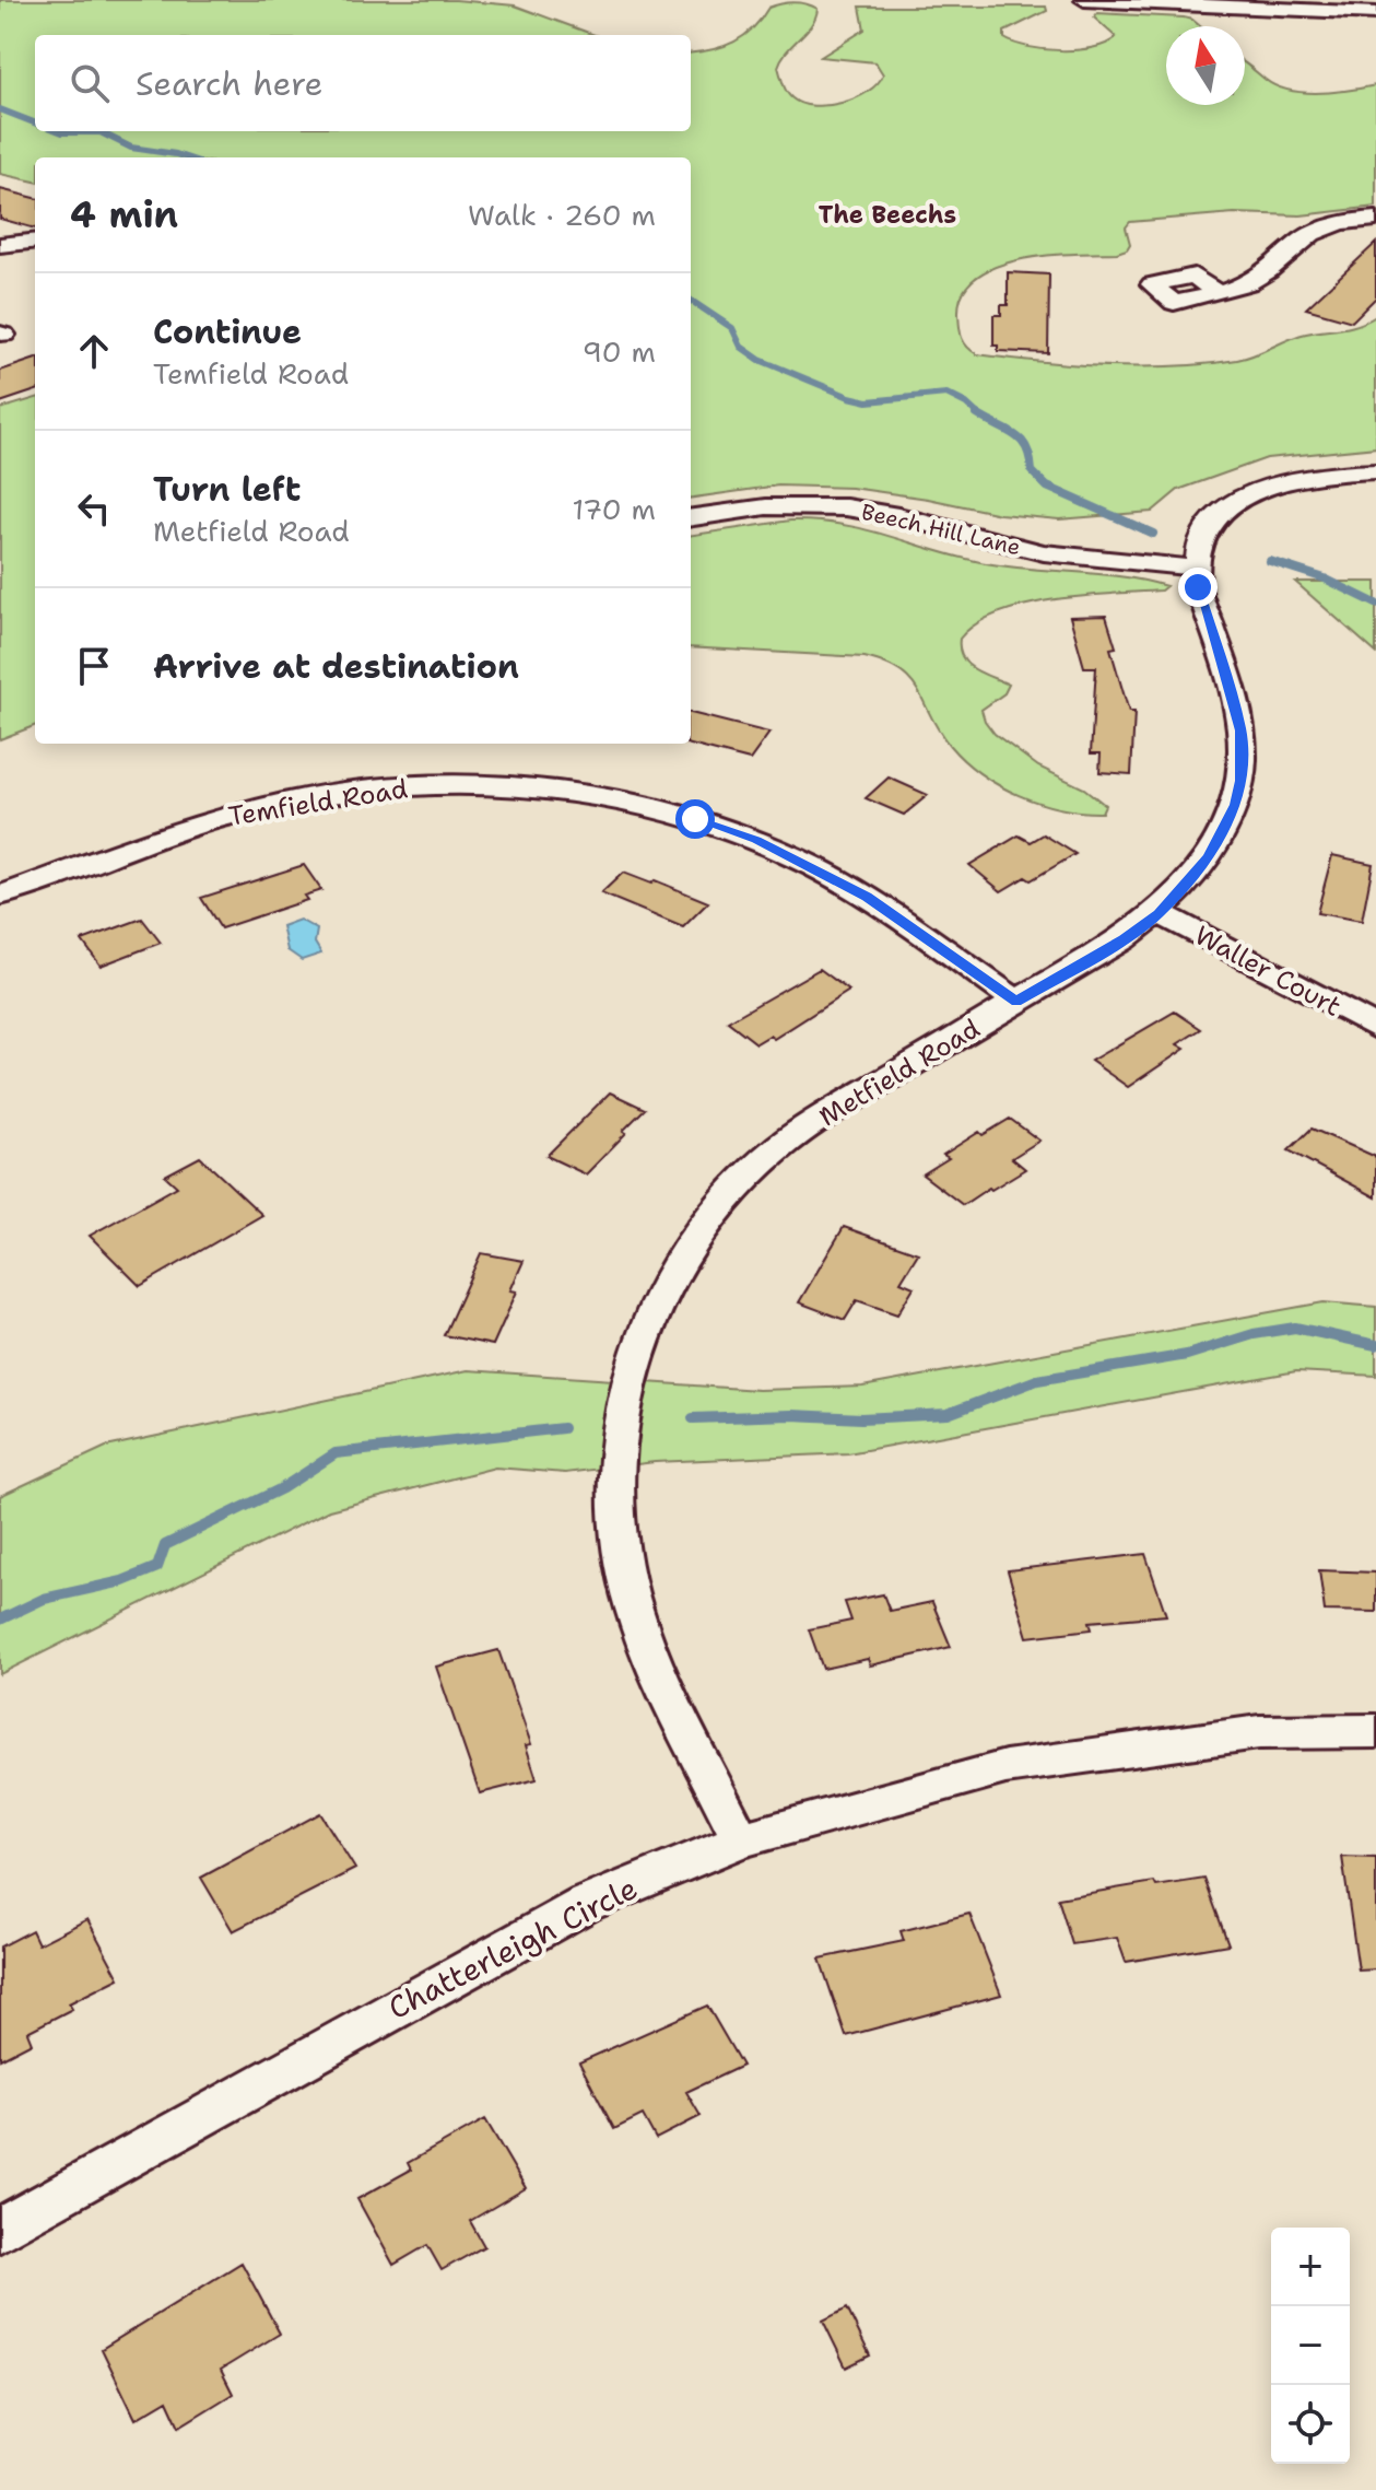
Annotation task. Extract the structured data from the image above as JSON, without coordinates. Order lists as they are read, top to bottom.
{
  "streets": {
    "street": [
      "Beech Hill Lane",
      "Temfield Road",
      "Waller Court",
      "Metfield Road",
      "Chatterleigh Circle"
    ]
  },
  "crossings": [
    ["Beech Hill Lane", "Metfield Road"],
    ["Temfield Road", "Metfield Road"],
    ["Waller Court", "Metfield Road"],
    ["Metfield Road", "Chatterleigh Circle"]
  ],
  "districts": ["The Beechs"],
  "north": "top",
  "page": {
    "search": "Search here",
    "heading": ["4 min", "Walk · 260 m"],
    "list": [
      ["Continue", "Temfield Road", "90 m"],
      ["Turn left", "Metfield Road", "170 m"],
      "Arrive at destination"
    ],
    "map_buttons": ["+", "−"]
  }
}
